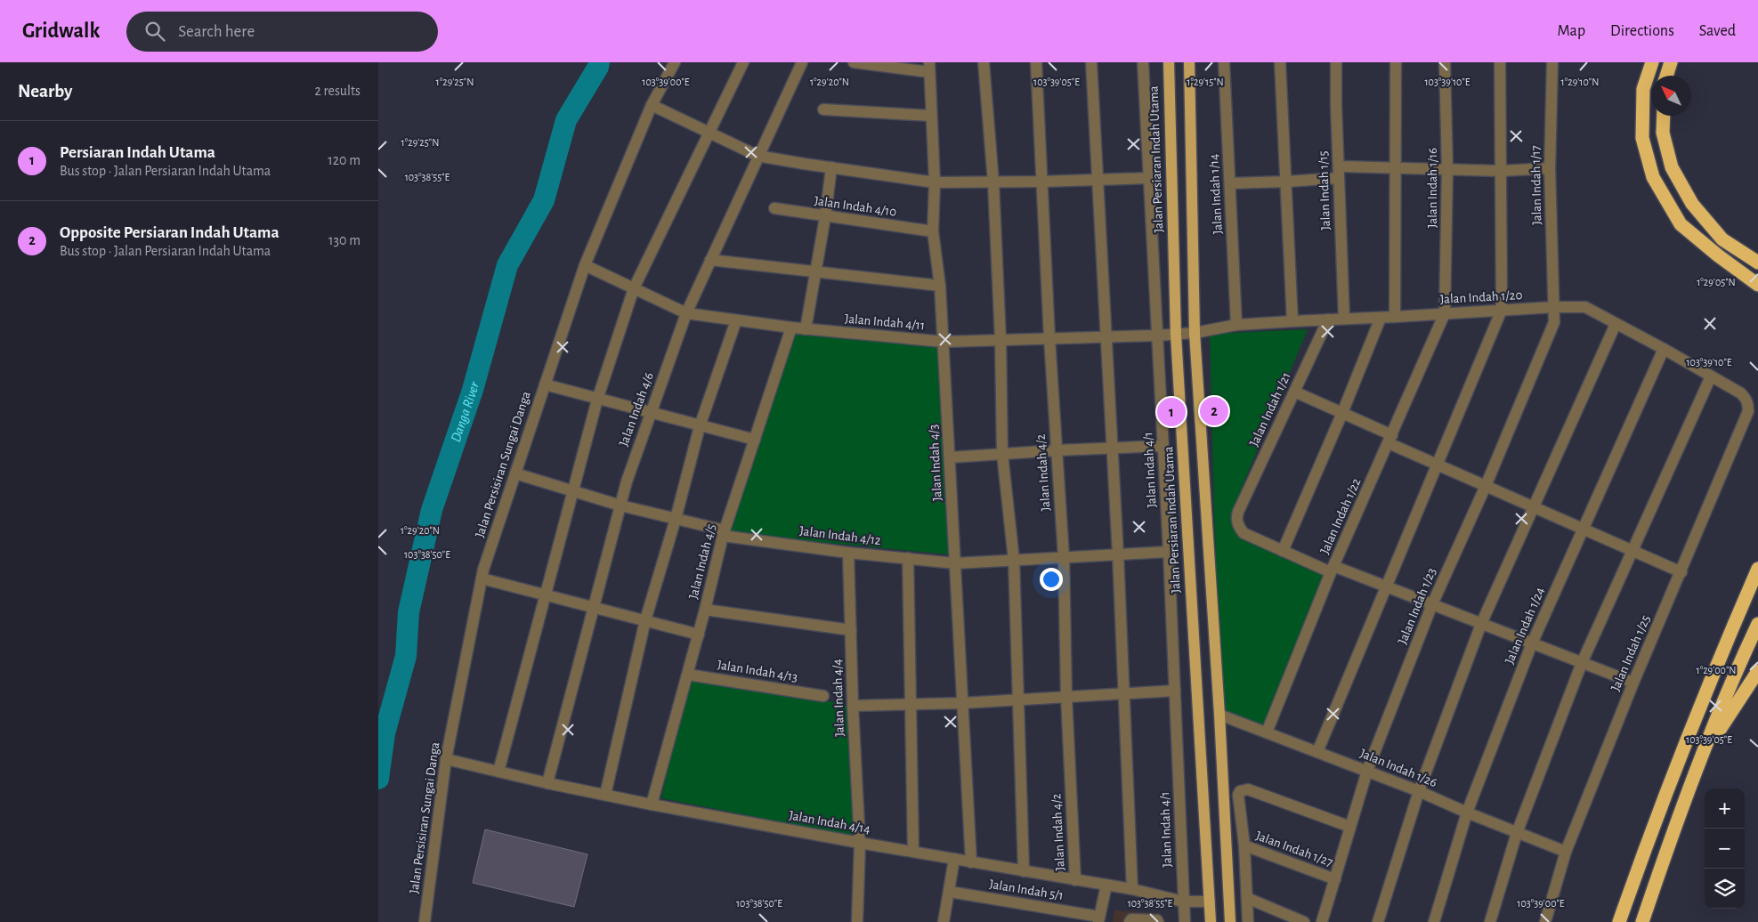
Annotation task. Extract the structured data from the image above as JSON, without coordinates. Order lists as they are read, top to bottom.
{
  "streets": {
    "main road": ["Jalan Persiaran Indah Utama"],
    "street": [
      "Jalan Indah 1/17",
      "Jalan Indah 1/16",
      "Jalan Indah 1/15",
      "Jalan Indah 1/14",
      "Jalan Indah 4/10",
      "Jalan Indah 1/20",
      "Jalan Indah 4/11",
      "Jalan Indah 4/6",
      "Jalan Indah 1/21",
      "Jalan Indah 4/3",
      "Jalan Persisiran Sungai Danga",
      "Jalan Indah 4/1",
      "Jalan Indah 4/2",
      "Jalan Indah 1/22",
      "Jalan Indah 4/12",
      "Jalan Indah 4/5",
      "Jalan Indah 1/23",
      "Jalan Indah 1/24",
      "Jalan Indah 1/25",
      "Jalan Indah 4/13",
      "Jalan Indah 4/4",
      "Jalan Indah 1/26",
      "Jalan Indah 4/14",
      "Jalan Indah 1/27",
      "Jalan Indah 5/1"
    ]
  },
  "crossings": [
    ["Jalan Persiaran Indah Utama", "Jalan Indah 4/11"],
    ["Jalan Persiaran Indah Utama", "Jalan Indah 4/14"],
    ["Jalan Indah 1/17", "Jalan Indah 1/20"],
    ["Jalan Indah 1/17", "Jalan Indah 1/23"],
    ["Jalan Indah 1/16", "Jalan Indah 1/20"],
    ["Jalan Indah 1/16", "Jalan Indah 1/22"],
    ["Jalan Indah 1/15", "Jalan Indah 1/20"],
    ["Jalan Indah 1/14", "Jalan Indah 1/20"],
    ["Jalan Indah 4/10", "Jalan Indah 4/3"],
    ["Jalan Indah 1/20", "Jalan Indah 4/11"],
    ["Jalan Indah 1/20", "Jalan Indah 1/21"],
    ["Jalan Indah 1/20", "Jalan Indah 1/22"],
    ["Jalan Indah 1/20", "Jalan Indah 1/23"],
    ["Jalan Indah 1/20", "Jalan Indah 1/24"],
    ["Jalan Indah 1/20", "Jalan Indah 1/25"],
    ["Jalan Indah 4/11", "Jalan Indah 4/6"],
    ["Jalan Indah 4/11", "Jalan Indah 4/3"],
    ["Jalan Indah 4/11", "Jalan Persisiran Sungai Danga"],
    ["Jalan Indah 4/11", "Jalan Indah 4/1"],
    ["Jalan Indah 4/11", "Jalan Indah 4/2"],
    ["Jalan Indah 4/11", "Jalan Indah 4/5"],
    ["Jalan Indah 4/6", "Jalan Indah 4/12"],
    ["Jalan Indah 4/6", "Jalan Indah 4/14"],
    ["Jalan Indah 4/3", "Jalan Indah 4/12"],
    ["Jalan Indah 4/3", "Jalan Indah 4/14"],
    ["Jalan Persisiran Sungai Danga", "Jalan Indah 4/12"],
    ["Jalan Persisiran Sungai Danga", "Jalan Indah 4/14"],
    ["Jalan Indah 4/1", "Jalan Indah 4/12"],
    ["Jalan Indah 4/1", "Jalan Indah 4/14"],
    ["Jalan Indah 4/2", "Jalan Indah 4/12"],
    ["Jalan Indah 4/2", "Jalan Indah 4/14"],
    ["Jalan Indah 1/22", "Jalan Indah 1/26"],
    ["Jalan Indah 4/12", "Jalan Indah 4/5"],
    ["Jalan Indah 4/12", "Jalan Indah 4/4"],
    ["Jalan Indah 4/5", "Jalan Indah 4/13"],
    ["Jalan Indah 4/5", "Jalan Indah 4/14"],
    ["Jalan Indah 1/23", "Jalan Indah 1/26"],
    ["Jalan Indah 1/23", "Jalan Indah 1/27"],
    ["Jalan Indah 1/24", "Jalan Indah 1/26"],
    ["Jalan Indah 1/25", "Jalan Indah 1/26"],
    ["Jalan Indah 4/4", "Jalan Indah 4/14"]
  ],
  "water": ["Danga River"],
  "north": "top left",
  "page": {
    "header": "Gridwalk",
    "search": "Search here",
    "nav": ["Map", "Directions", "Saved"],
    "heading": ["Nearby", "2 results"],
    "list": [
      {
        "mark": "1",
        "name": "Persiaran Indah Utama",
        "note": "Bus stop · Jalan Persiaran Indah Utama",
        "value": "120 m"
      },
      {
        "mark": "2",
        "name": "Opposite Persiaran Indah Utama",
        "note": "Bus stop · Jalan Persiaran Indah Utama",
        "value": "130 m"
      }
    ],
    "pins": ["2", "1"],
    "map_buttons": ["+", "−"]
  },
  "coordinates": [
    "103°39'00\"E",
    "103°39'05\"E",
    "103°39'10\"E",
    "1°29'25\"N",
    "1°29'20\"N",
    "1°29'15\"N",
    "1°29'10\"N",
    "103°38'55\"E",
    "1°29'05\"N",
    "103°38'50\"E",
    "1°29'00\"N"
  ]
}
